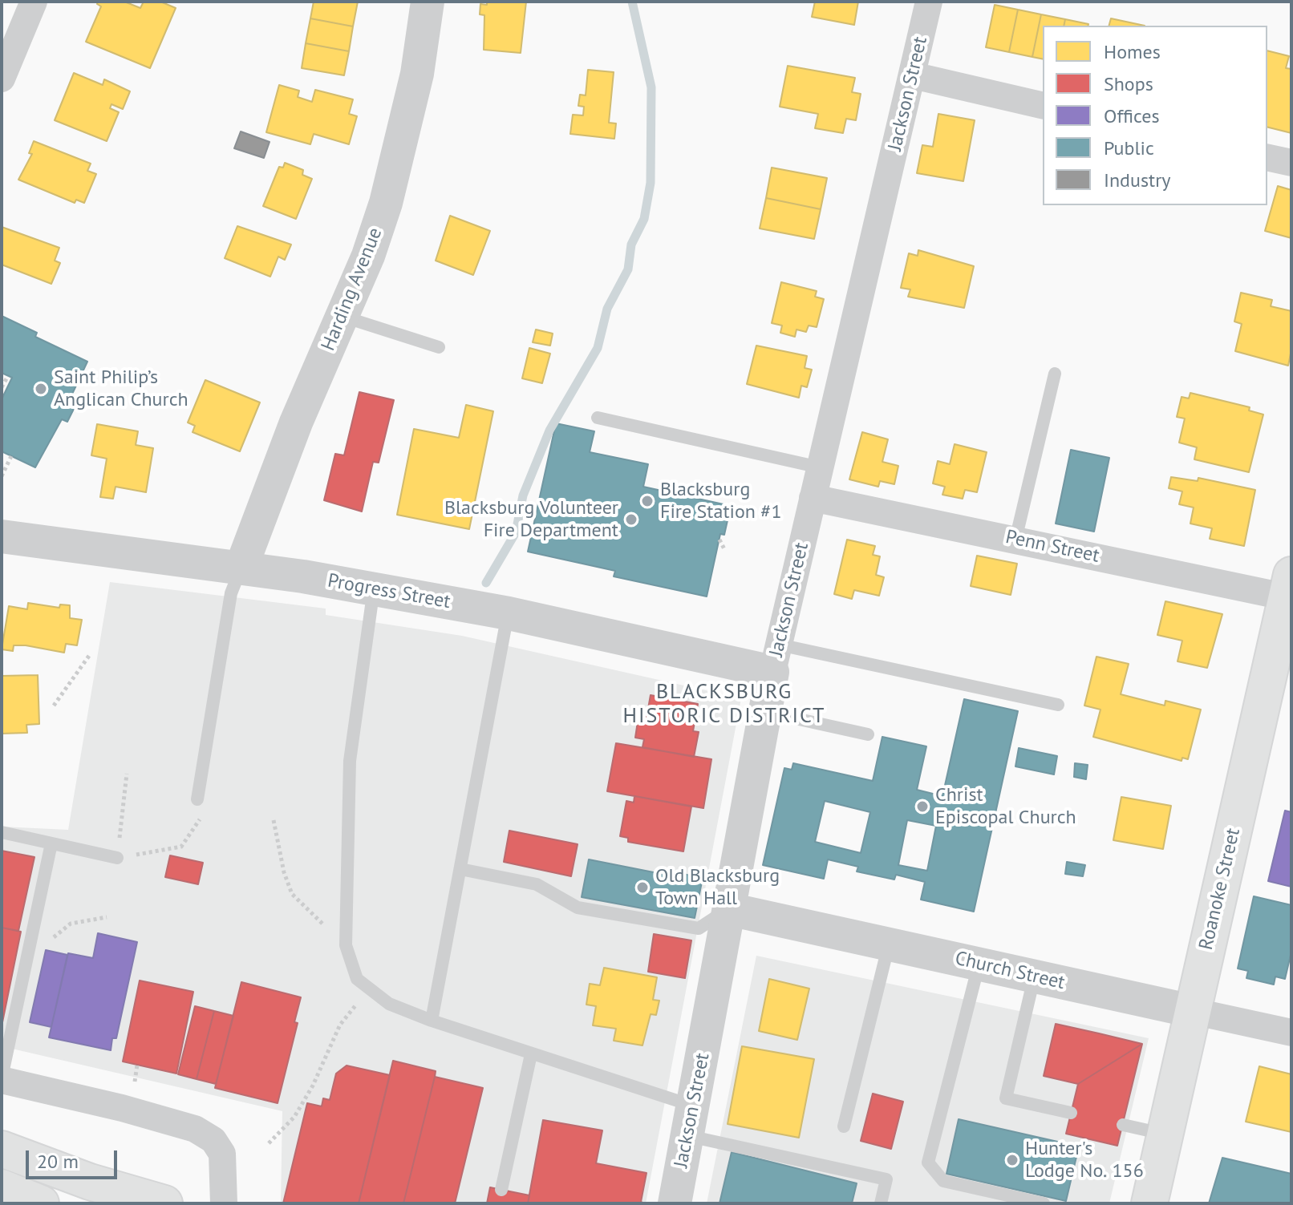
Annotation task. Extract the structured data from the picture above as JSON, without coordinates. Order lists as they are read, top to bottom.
{
  "streets": {
    "main road": ["Roanoke Street"],
    "street": [
      "Jackson Street",
      "Harding Avenue",
      "Penn Street",
      "Progress Street",
      "Church Street"
    ]
  },
  "crossings": [
    ["Jackson Street", "Penn Street"],
    ["Jackson Street", "Progress Street"],
    ["Jackson Street", "Church Street"],
    ["Harding Avenue", "Progress Street"],
    ["Penn Street", "Roanoke Street"],
    ["Roanoke Street", "Church Street"]
  ],
  "districts": ["BLACKSBURG HISTORIC DISTRICT"],
  "places": [
    "Saint Philip’s Anglican Church",
    "Blacksburg Fire Station #1",
    "Blacksburg Volunteer Fire Department",
    "Christ Episcopal Church",
    "Old Blacksburg Town Hall",
    "Hunter's Lodge No. 156"
  ],
  "legend": [
    "Homes",
    "Shops",
    "Offices",
    "Public",
    "Industry"
  ],
  "scale_bar": "20 m"
}
